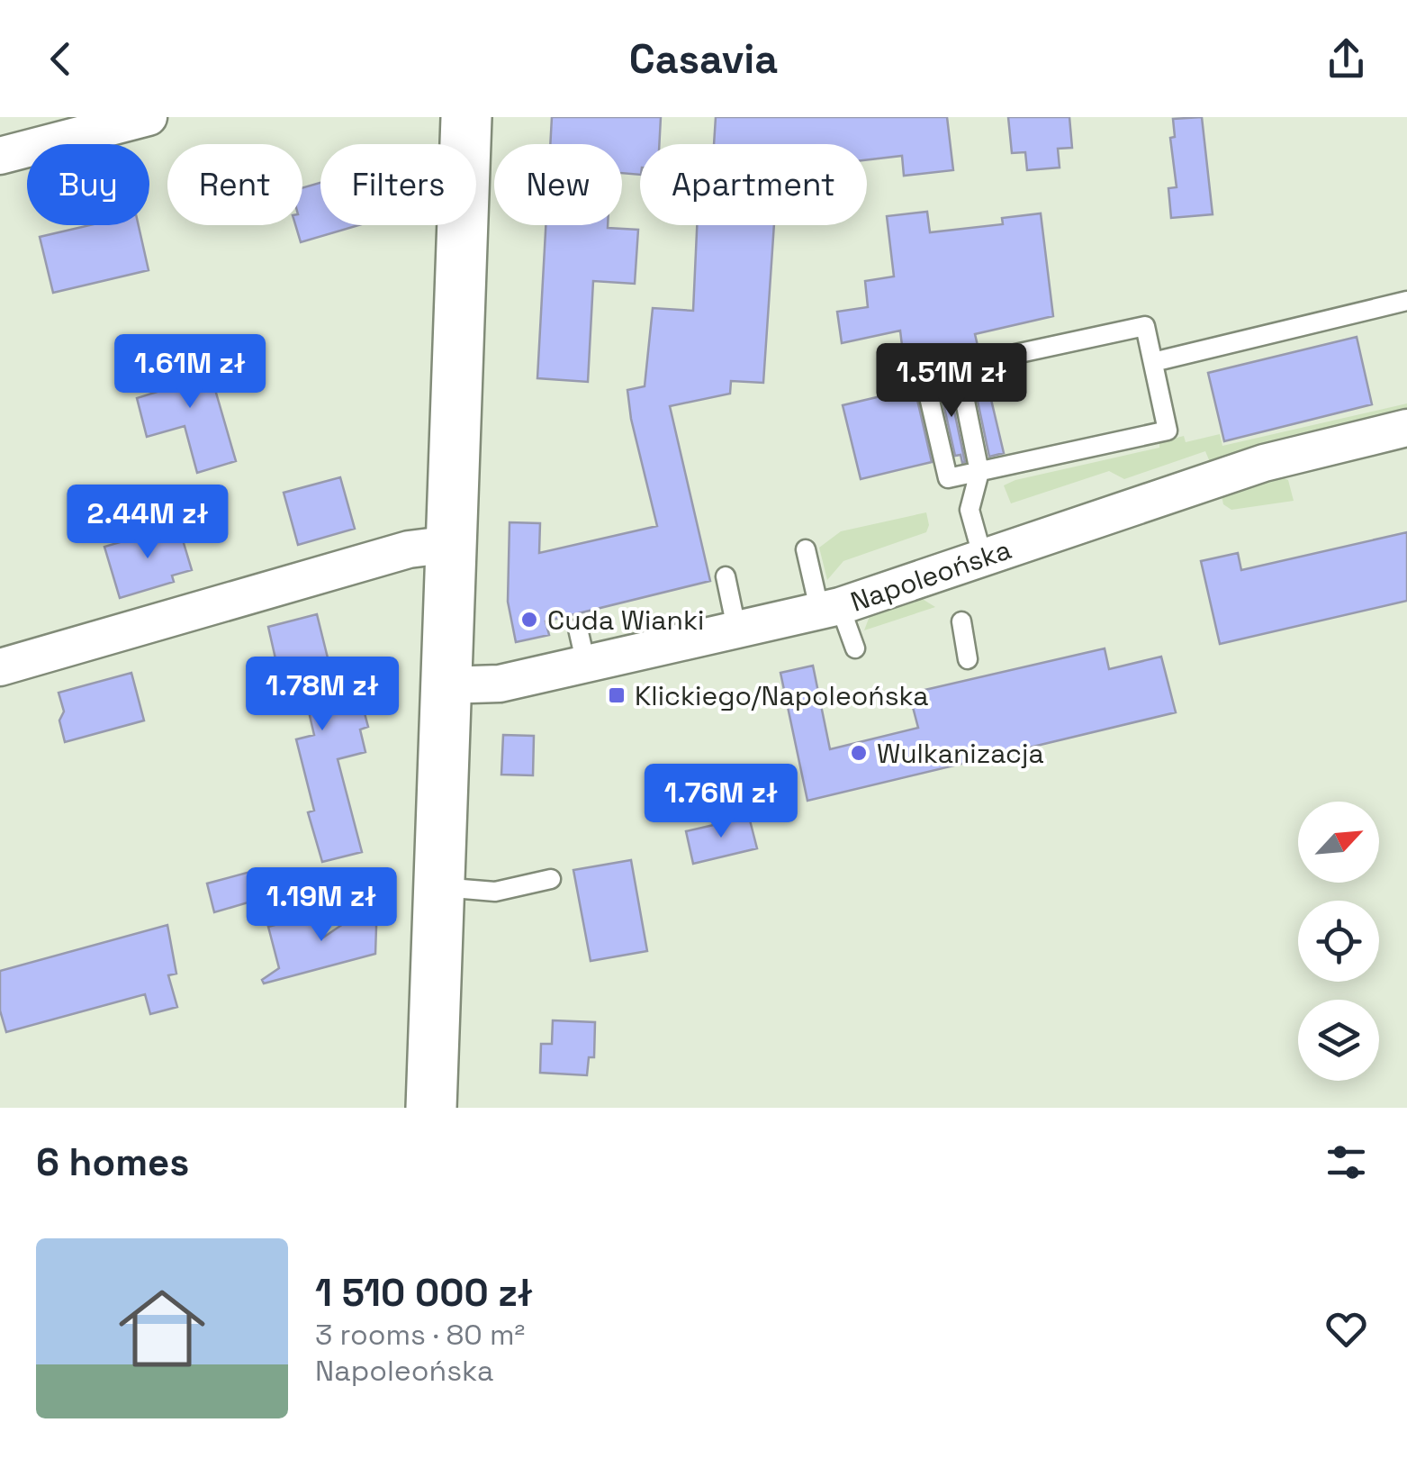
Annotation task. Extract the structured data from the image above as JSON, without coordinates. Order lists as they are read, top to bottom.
{
  "streets": {
    "street": ["Napoleońska"]
  },
  "places": {
    "other": ["Cuda Wianki", "Wulkanizacja"],
    "transit": ["Klickiego/Napoleońska"]
  },
  "north": "top right",
  "page": {
    "header": "Casavia",
    "chip": [
      "Buy",
      "Rent",
      "Filters",
      "New",
      "Apartment"
    ],
    "price": [
      "1.61M zł",
      "1.51M zł",
      "2.44M zł",
      "1.78M zł",
      "1.76M zł",
      "1.19M zł"
    ],
    "heading": "6 homes",
    "list": [
      {
        "name": "1 510 000 zł",
        "note": "3 rooms · 80 m² · Napoleońska"
      }
    ]
  }
}
